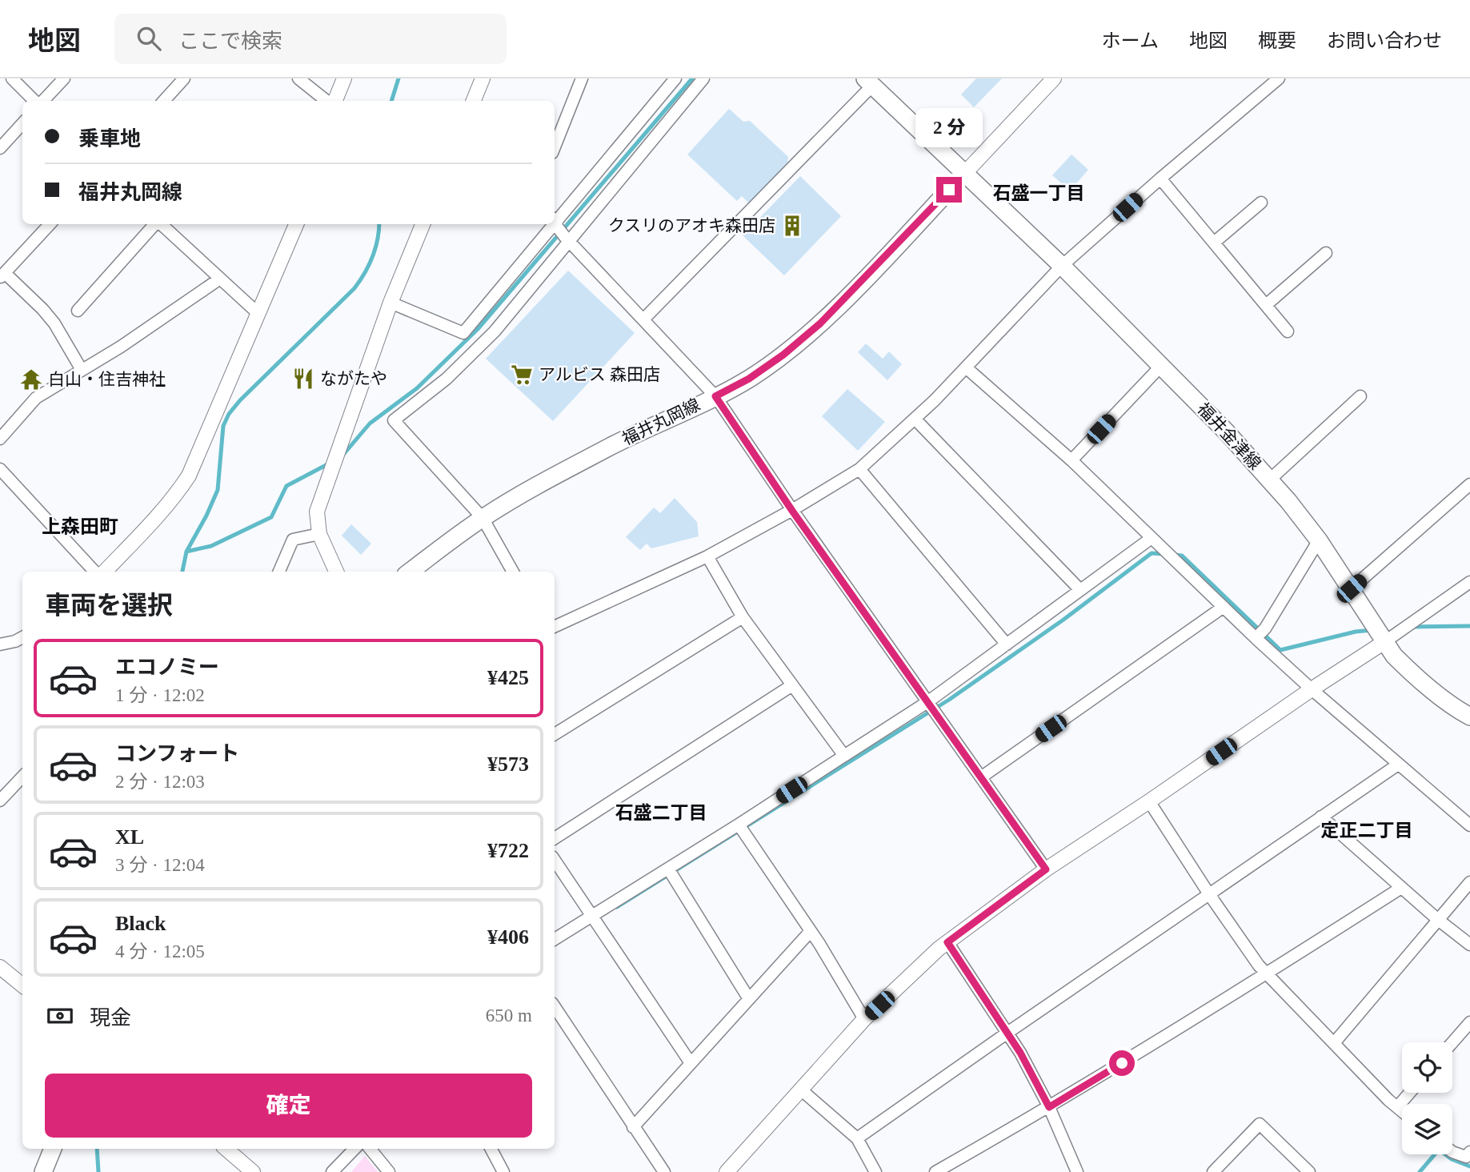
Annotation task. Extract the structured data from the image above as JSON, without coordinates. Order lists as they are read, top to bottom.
{
  "streets": {
    "main road": ["福井丸岡線", "福井金津線"]
  },
  "crossings": [
    ["福井丸岡線", "福井金津線"]
  ],
  "districts": [
    "石盛一丁目",
    "上森田町",
    "石盛二丁目",
    "定正二丁目"
  ],
  "places": {
    "building": ["クスリのアオキ森田店"],
    "supermarket": ["アルビス 森田店"],
    "restaurant": ["ながたや"],
    "temple": ["白山・住吉神社"]
  },
  "page": {
    "header": "地図",
    "search": "ここで検索",
    "nav": [
      "ホーム",
      "地図",
      "概要",
      "お問い合わせ"
    ],
    "banner": ["乗車地", "福井丸岡線"],
    "bubble": "2 分",
    "heading": "車両を選択",
    "list": [
      {
        "name": "エコノミー",
        "note": "1 分 · 12:02",
        "value": "¥425"
      },
      {
        "name": "コンフォート",
        "note": "2 分 · 12:03",
        "value": "¥573"
      },
      {
        "name": "XL",
        "note": "3 分 · 12:04",
        "value": "¥722"
      },
      {
        "name": "Black",
        "note": "4 分 · 12:05",
        "value": "¥406"
      }
    ],
    "pay": ["現金", "650 m"],
    "buttons": "確定"
  }
}
